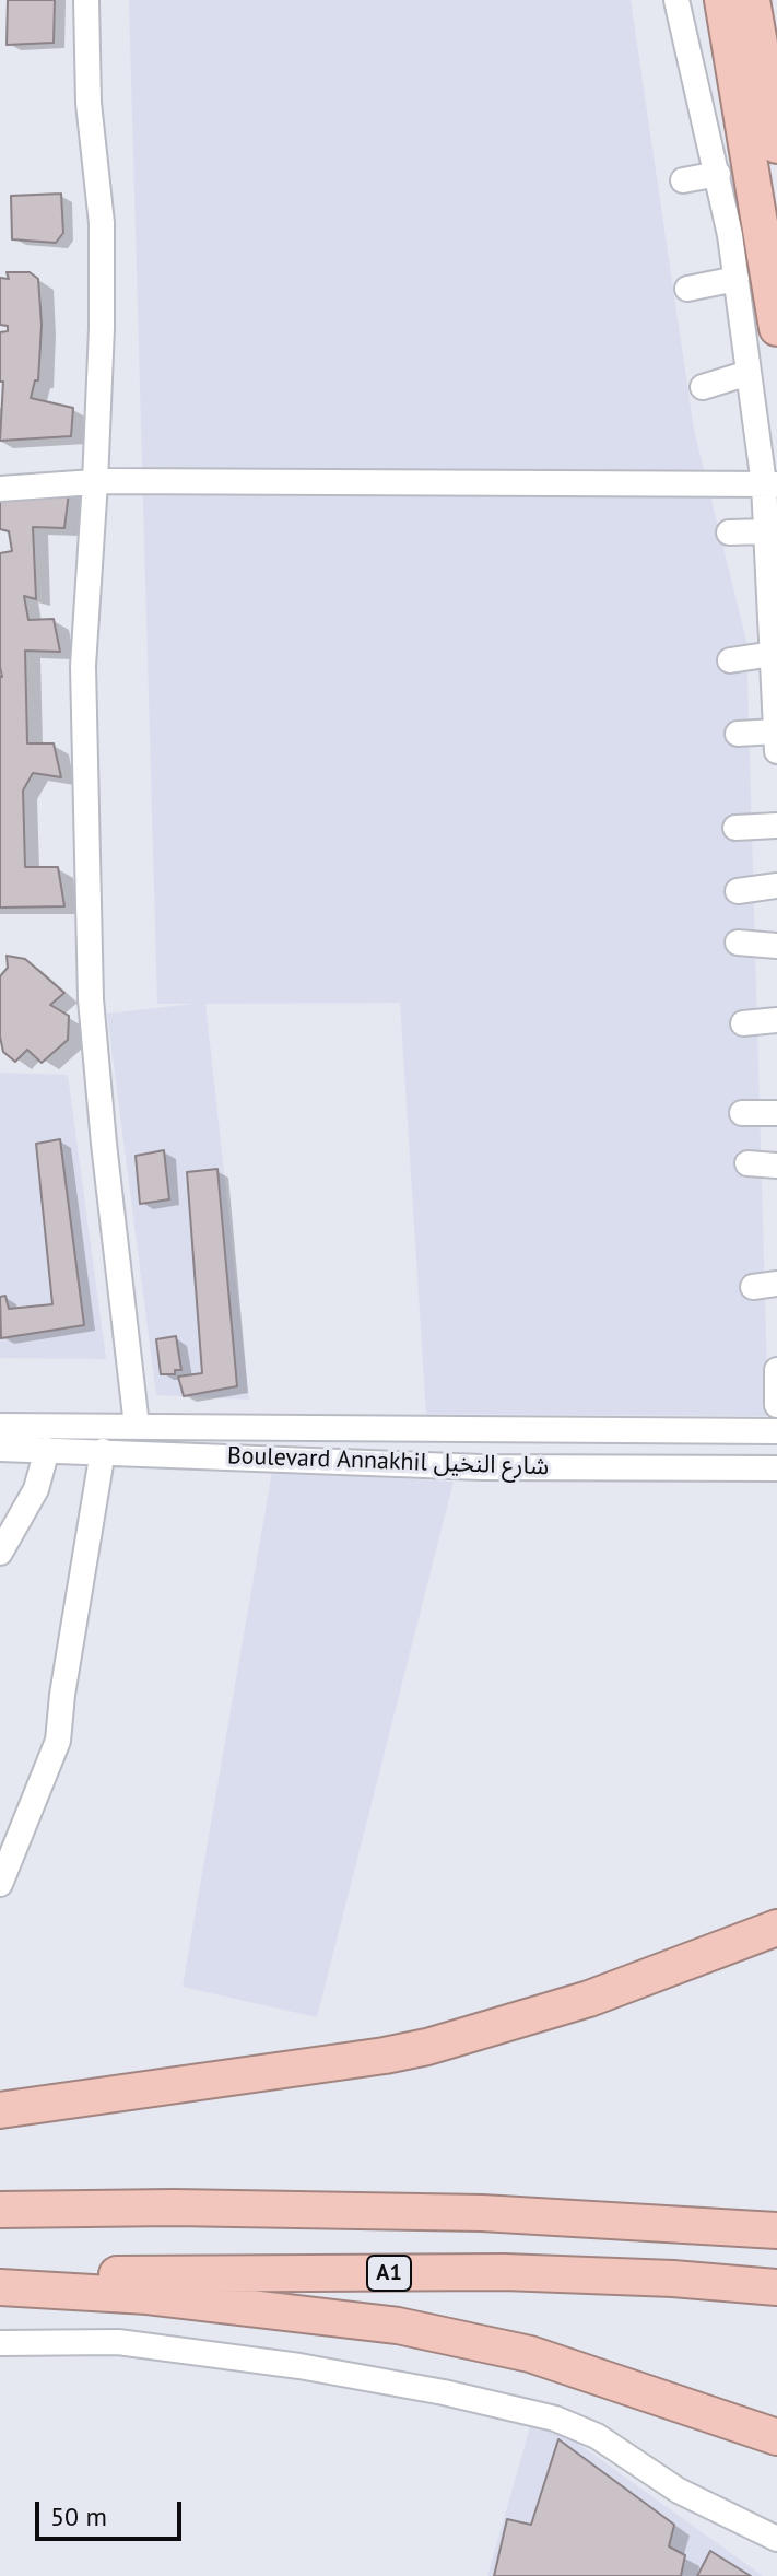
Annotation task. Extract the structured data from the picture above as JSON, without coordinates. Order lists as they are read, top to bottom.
{
  "streets": {
    "highway": ["A1"],
    "street": ["Boulevard Annakhil شارع النخيل"]
  },
  "scale_bar": "50 m"
}
